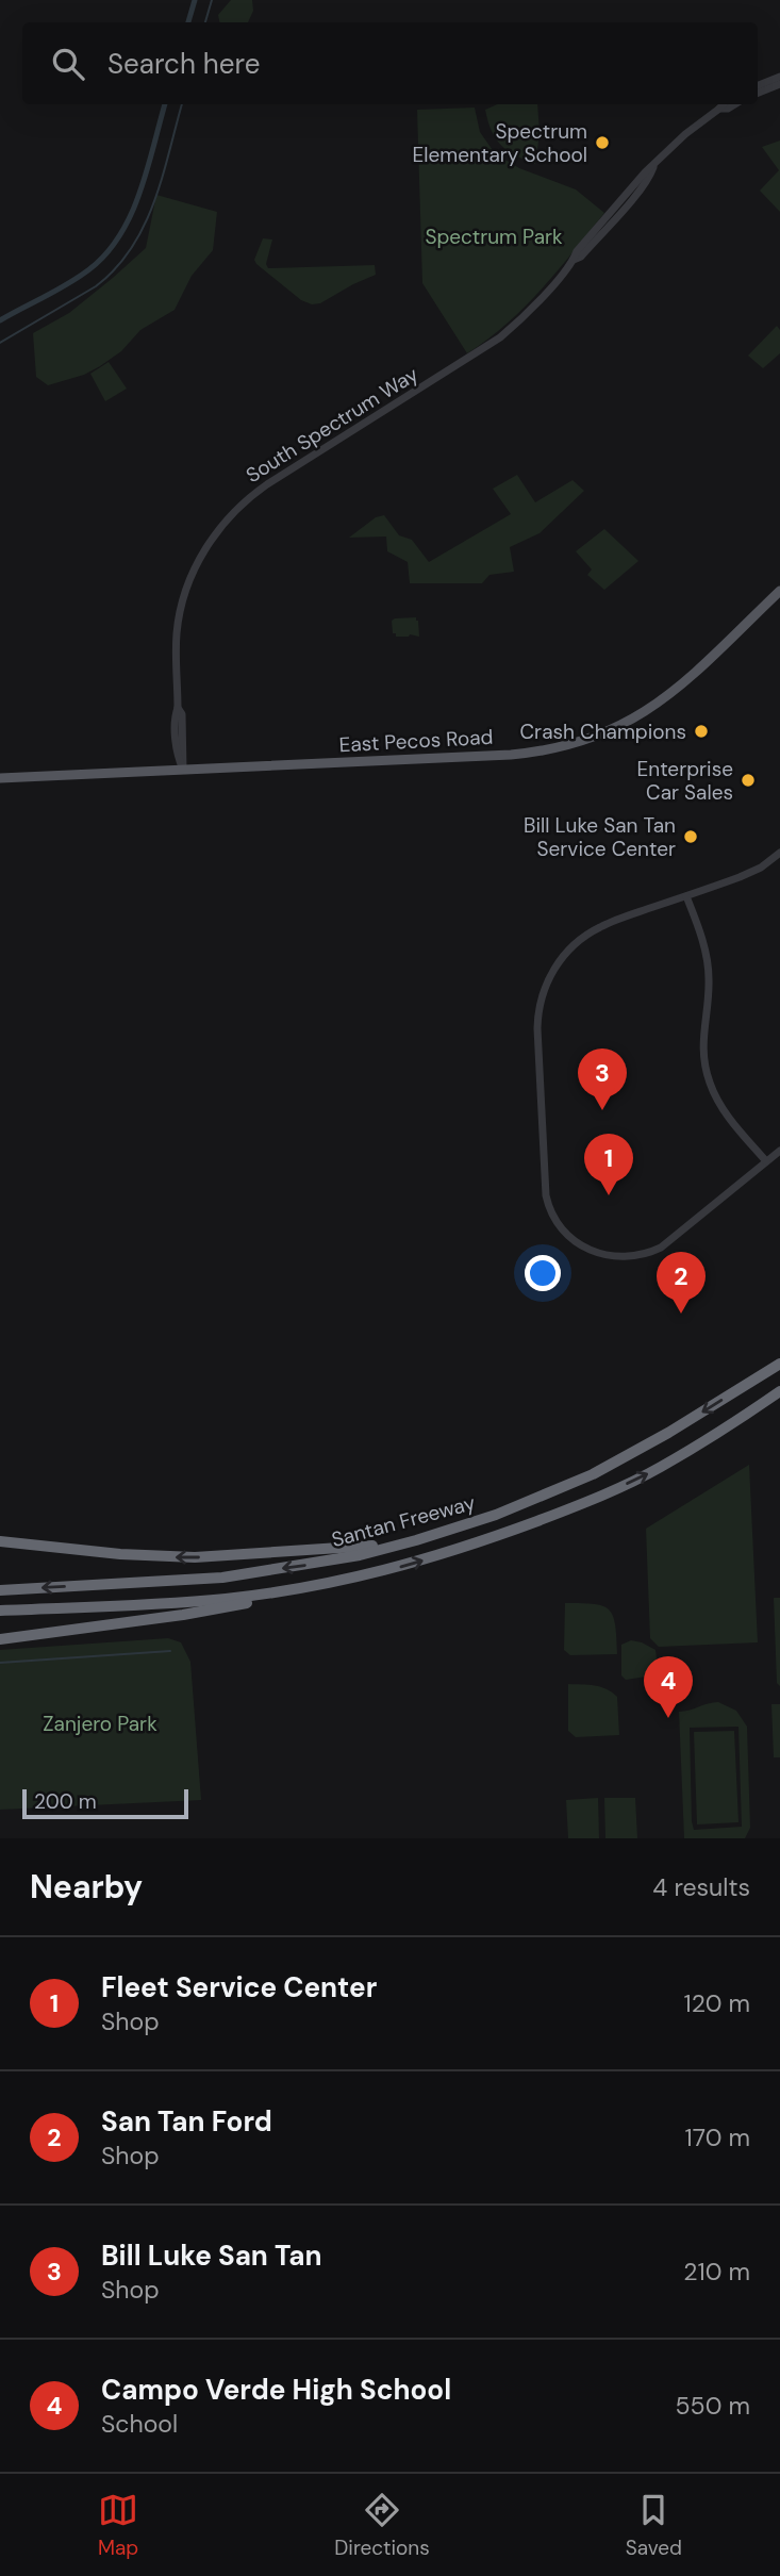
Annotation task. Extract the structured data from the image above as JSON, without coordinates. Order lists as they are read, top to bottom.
{
  "streets": {
    "highway": ["Santan Freeway"],
    "main road": ["East Pecos Road"],
    "street": ["South Spectrum Way"]
  },
  "crossings": [
    ["South Spectrum Way", "East Pecos Road"]
  ],
  "parks": ["Spectrum Park", "Zanjero Park"],
  "places": [
    "Spectrum Elementary School",
    "Crash Champions",
    "Enterprise Car Sales",
    "Bill Luke San Tan Service Center"
  ],
  "scale_bar": "200 m",
  "page": {
    "search": "Search here",
    "pins": [
      "3",
      "1",
      "2",
      "4"
    ],
    "scale": "200 m",
    "heading": ["Nearby", "4 results"],
    "list": [
      {
        "mark": "1",
        "name": "Fleet Service Center",
        "note": "Shop",
        "value": "120 m"
      },
      {
        "mark": "2",
        "name": "San Tan Ford",
        "note": "Shop",
        "value": "170 m"
      },
      {
        "mark": "3",
        "name": "Bill Luke San Tan",
        "note": "Shop",
        "value": "210 m"
      },
      {
        "mark": "4",
        "name": "Campo Verde High School",
        "note": "School",
        "value": "550 m"
      }
    ],
    "nav": ["Map", "Directions", "Saved"]
  }
}
